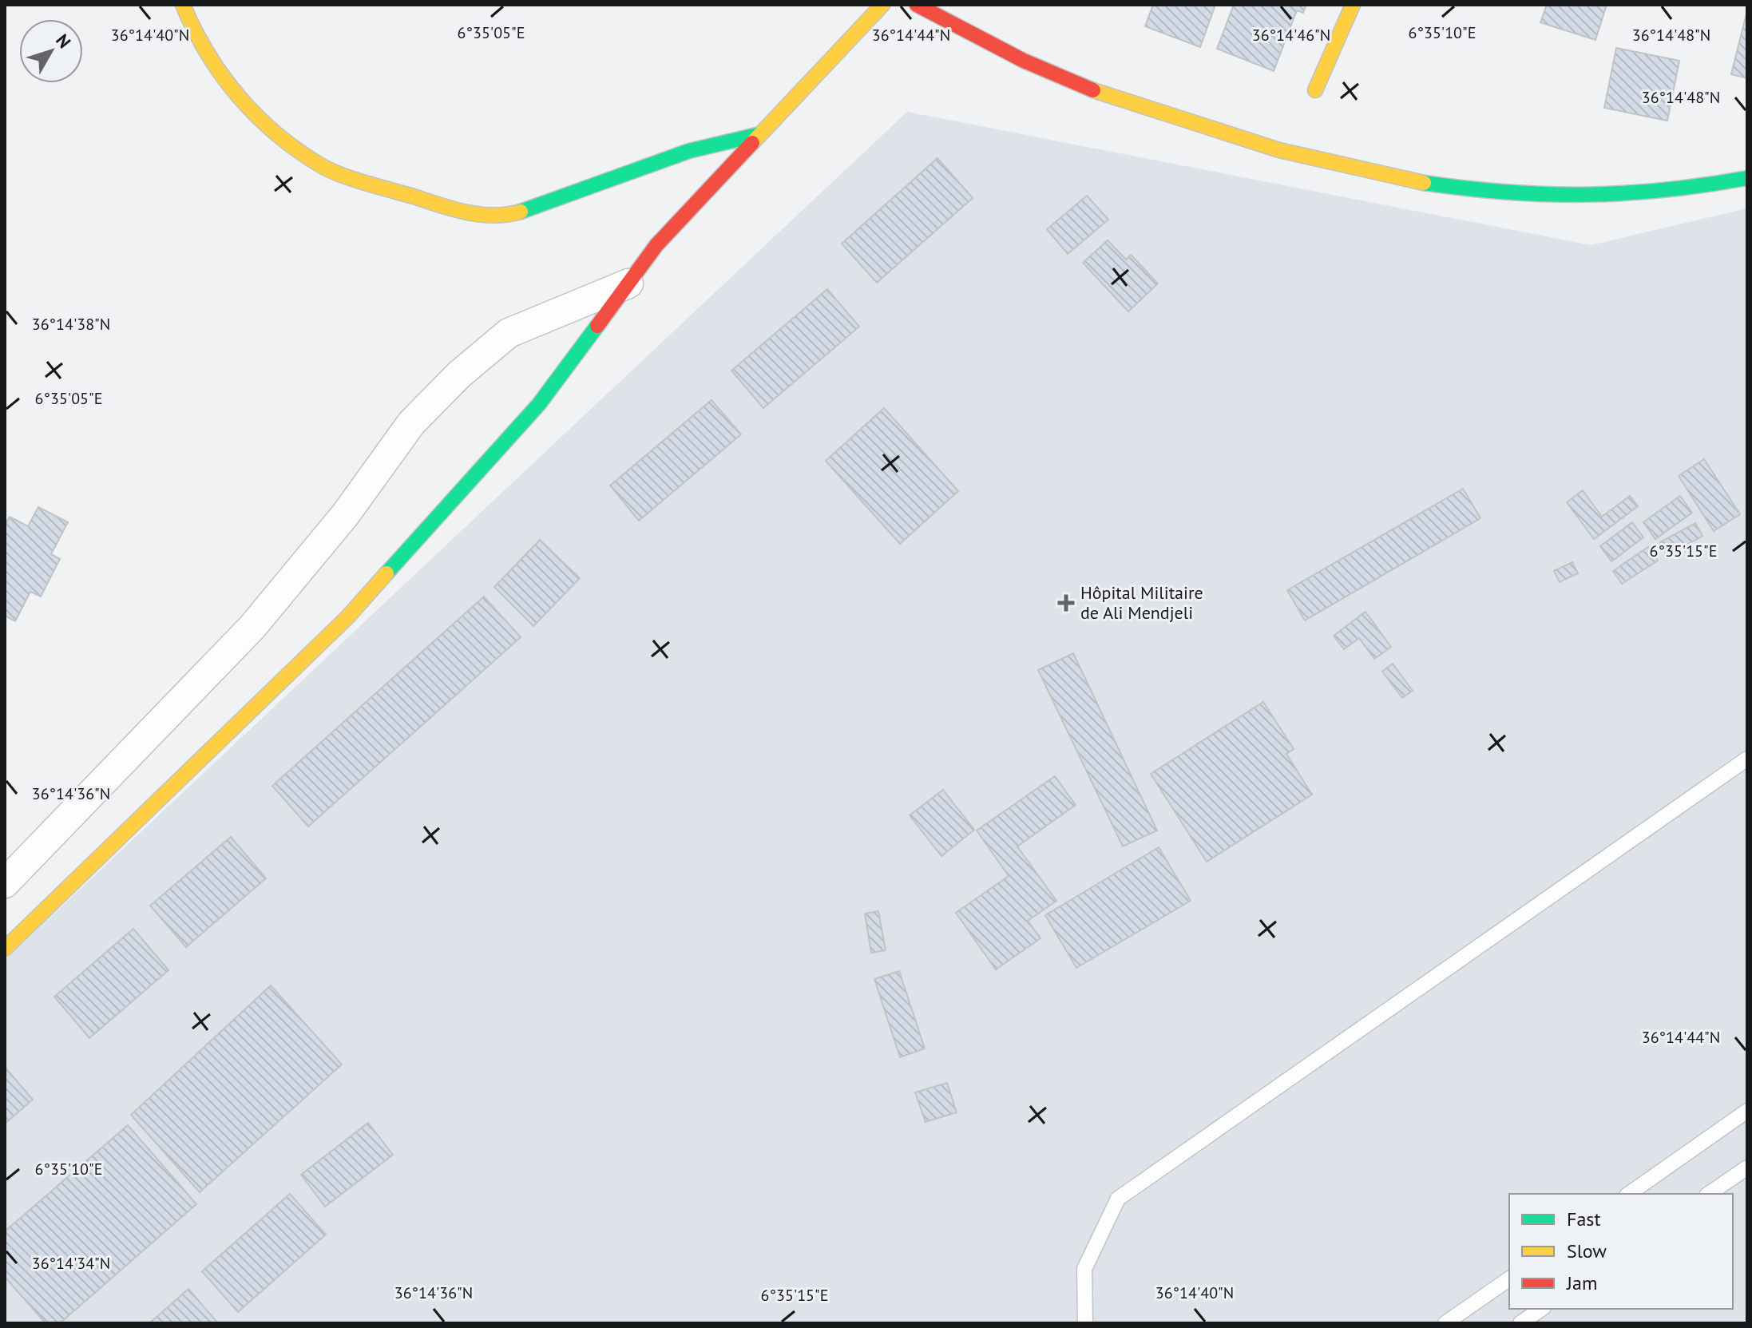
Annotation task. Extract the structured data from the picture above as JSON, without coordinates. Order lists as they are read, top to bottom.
{
  "places": {
    "health": ["Hôpital Militaire de Ali Mendjeli"]
  },
  "legend": ["Fast", "Slow", "Jam"],
  "north": "top right",
  "coordinates": [
    "6°35'05\"E",
    "6°35'10\"E",
    "36°14'40\"N",
    "36°14'44\"N",
    "36°14'46\"N",
    "36°14'48\"N",
    "36°14'38\"N",
    "6°35'15\"E",
    "36°14'36\"N",
    "36°14'34\"N"
  ]
}
